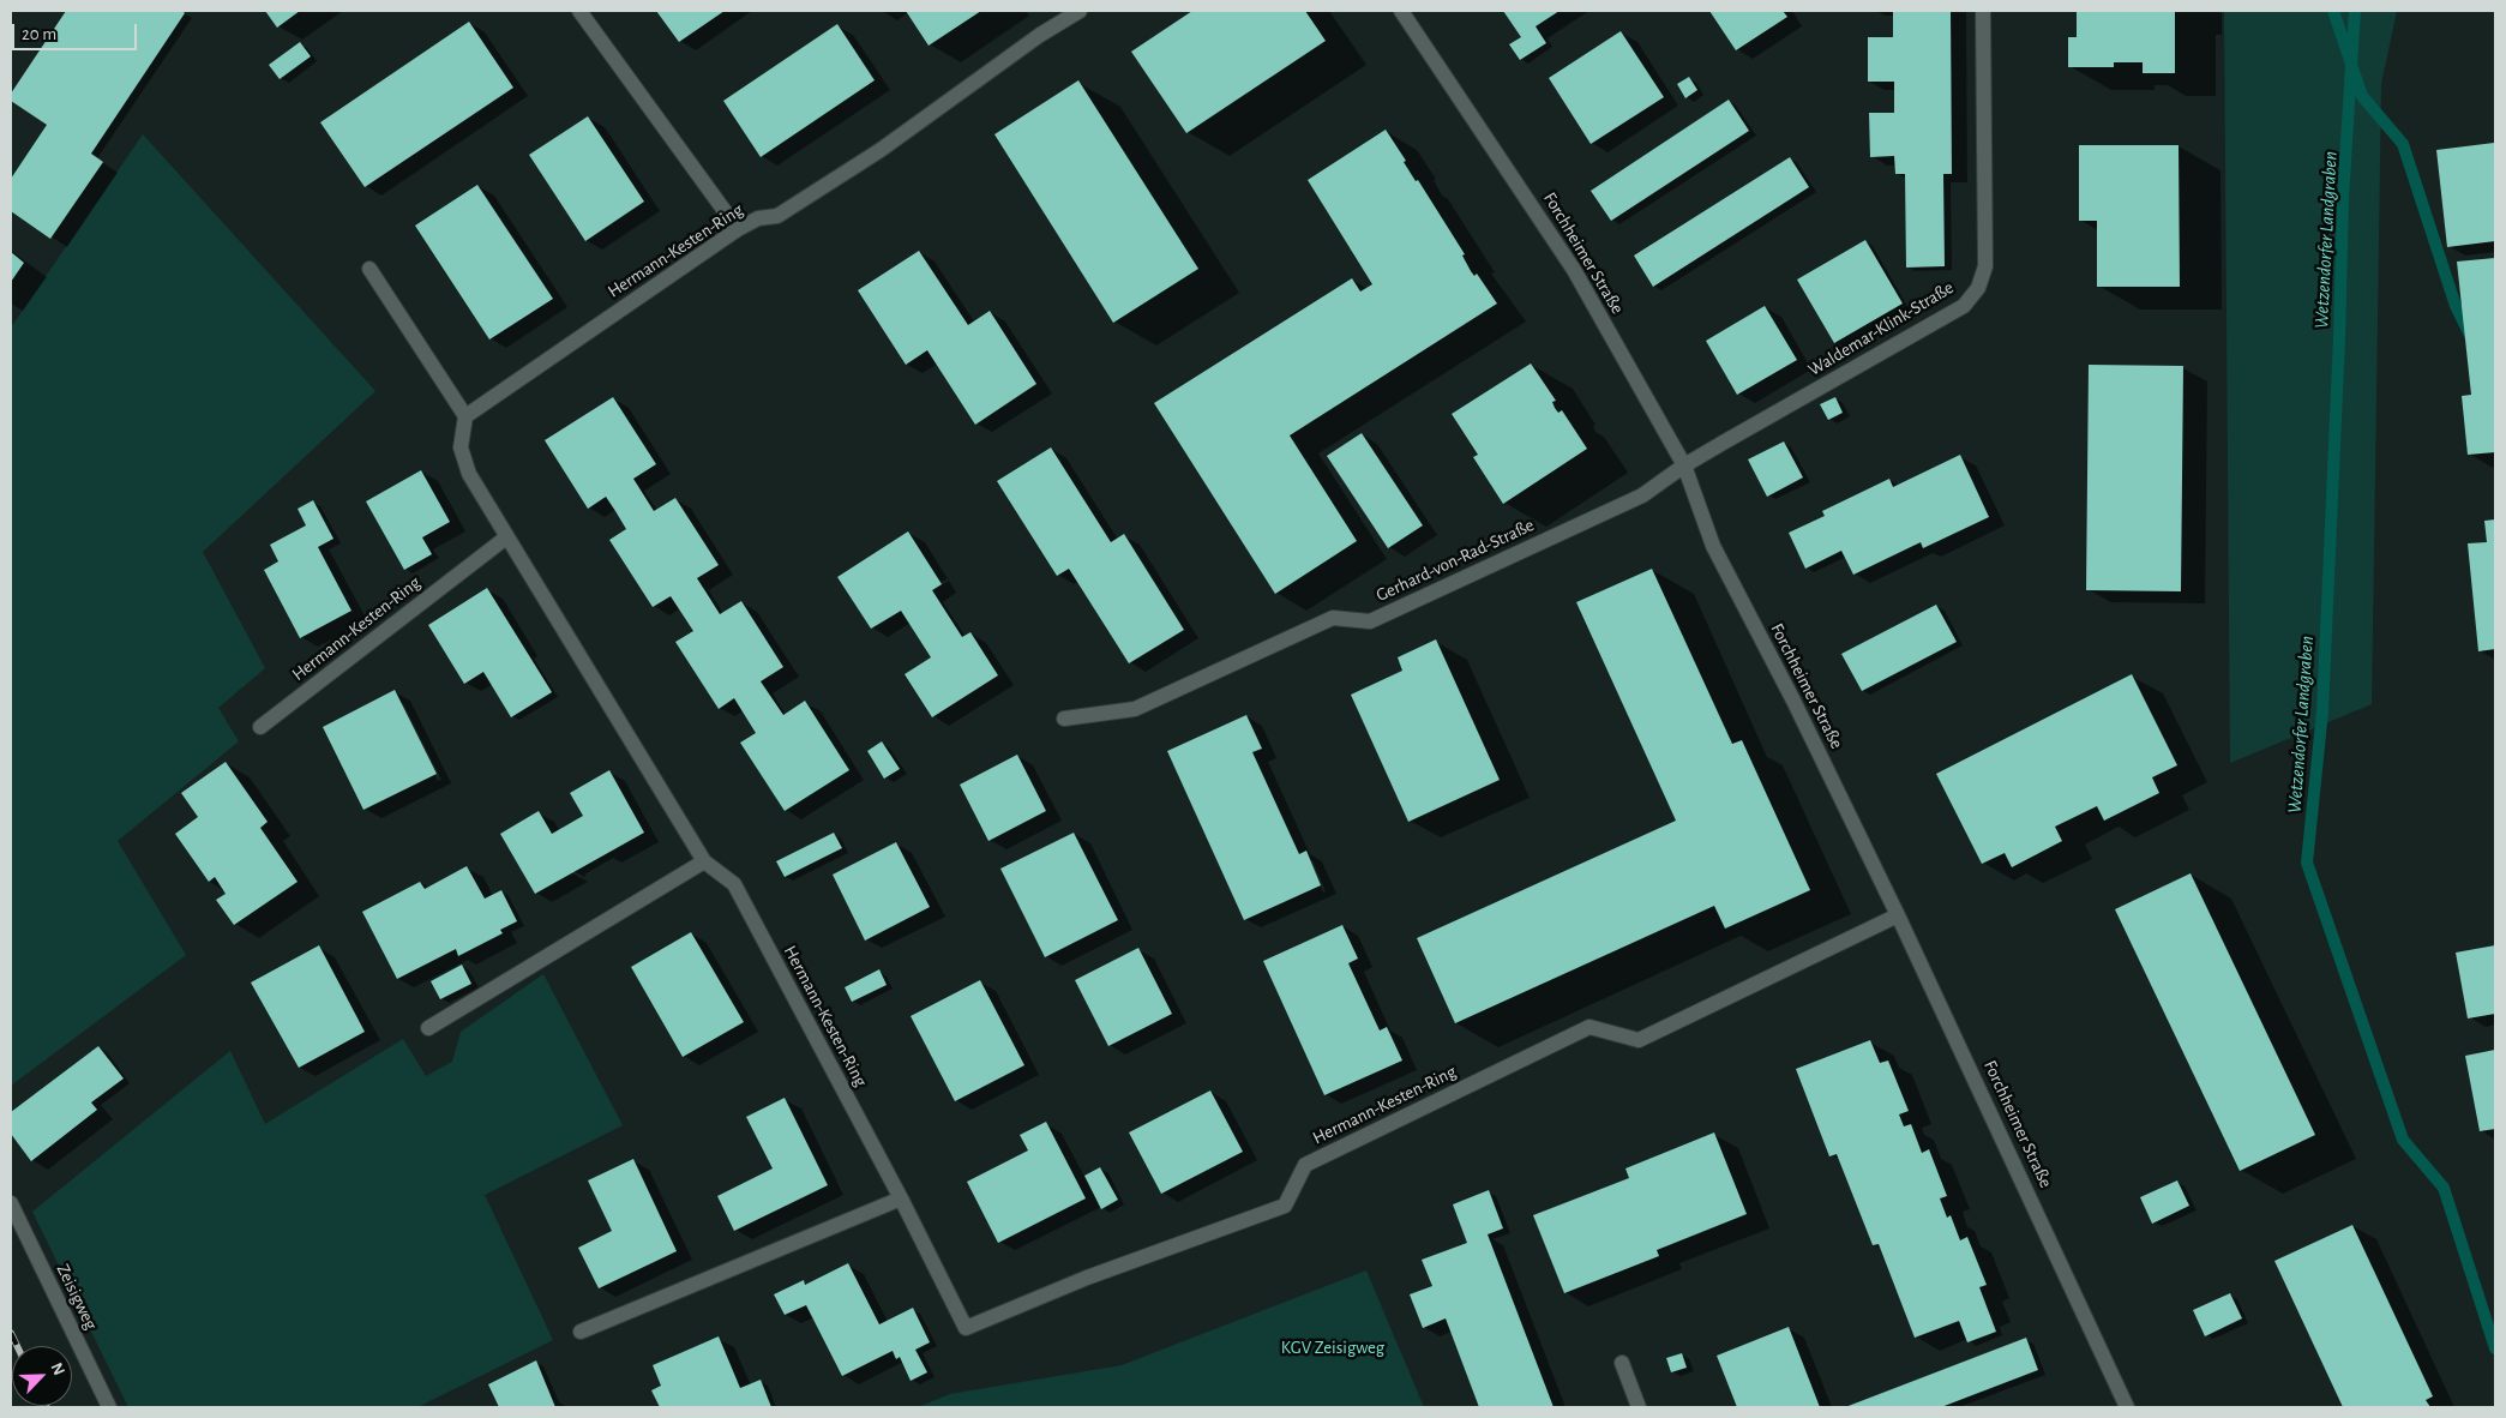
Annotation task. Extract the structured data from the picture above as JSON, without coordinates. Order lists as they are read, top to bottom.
{
  "streets": {
    "street": [
      "Hermann-Kesten-Ring",
      "Forchheimer Straße",
      "Waldemar-Klink-Straße",
      "Gerhard-von-Rad-Straße",
      "Zeisigweg"
    ]
  },
  "crossings": [
    ["Hermann-Kesten-Ring", "Forchheimer Straße"],
    ["Forchheimer Straße", "Waldemar-Klink-Straße"],
    ["Forchheimer Straße", "Gerhard-von-Rad-Straße"],
    ["Waldemar-Klink-Straße", "Gerhard-von-Rad-Straße"]
  ],
  "water": ["Wetzendorfer Landgraben"],
  "parks": ["KGV Zeisigweg"],
  "scale_bar": "20 m",
  "north": "top right"
}
